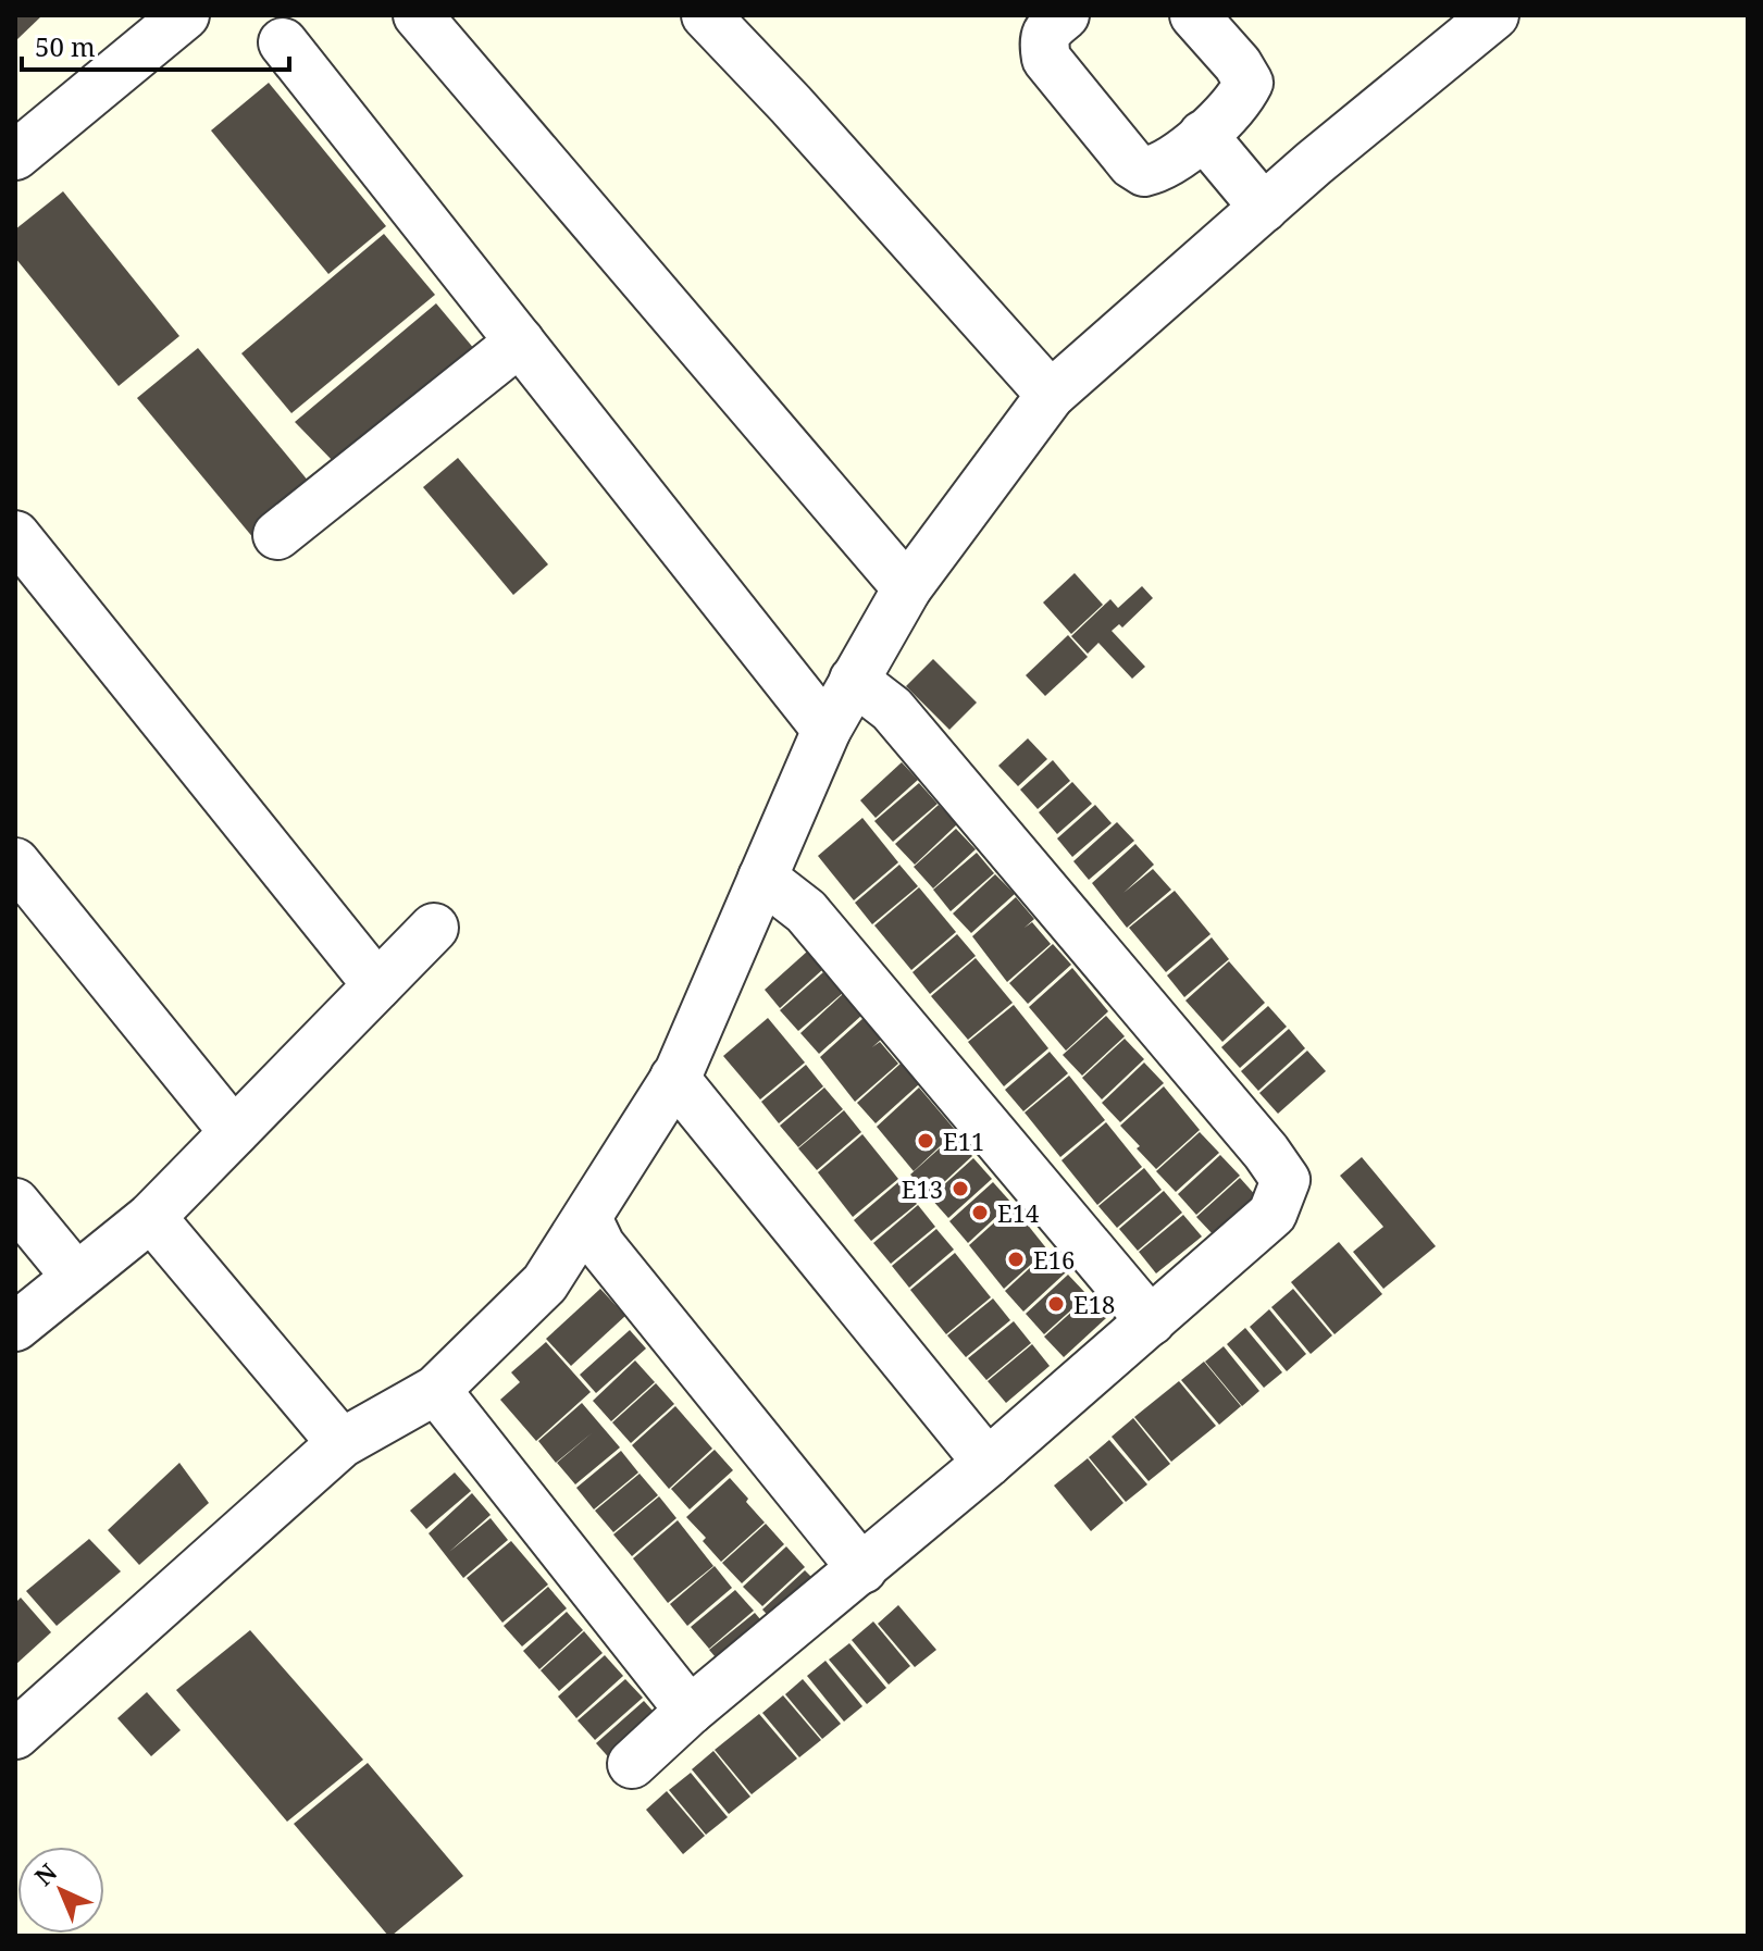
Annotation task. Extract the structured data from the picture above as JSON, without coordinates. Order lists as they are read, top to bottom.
{
  "places": [
    "E11",
    "E13",
    "E14",
    "E16",
    "E18"
  ],
  "scale_bar": "50 m",
  "north": "top left"
}
